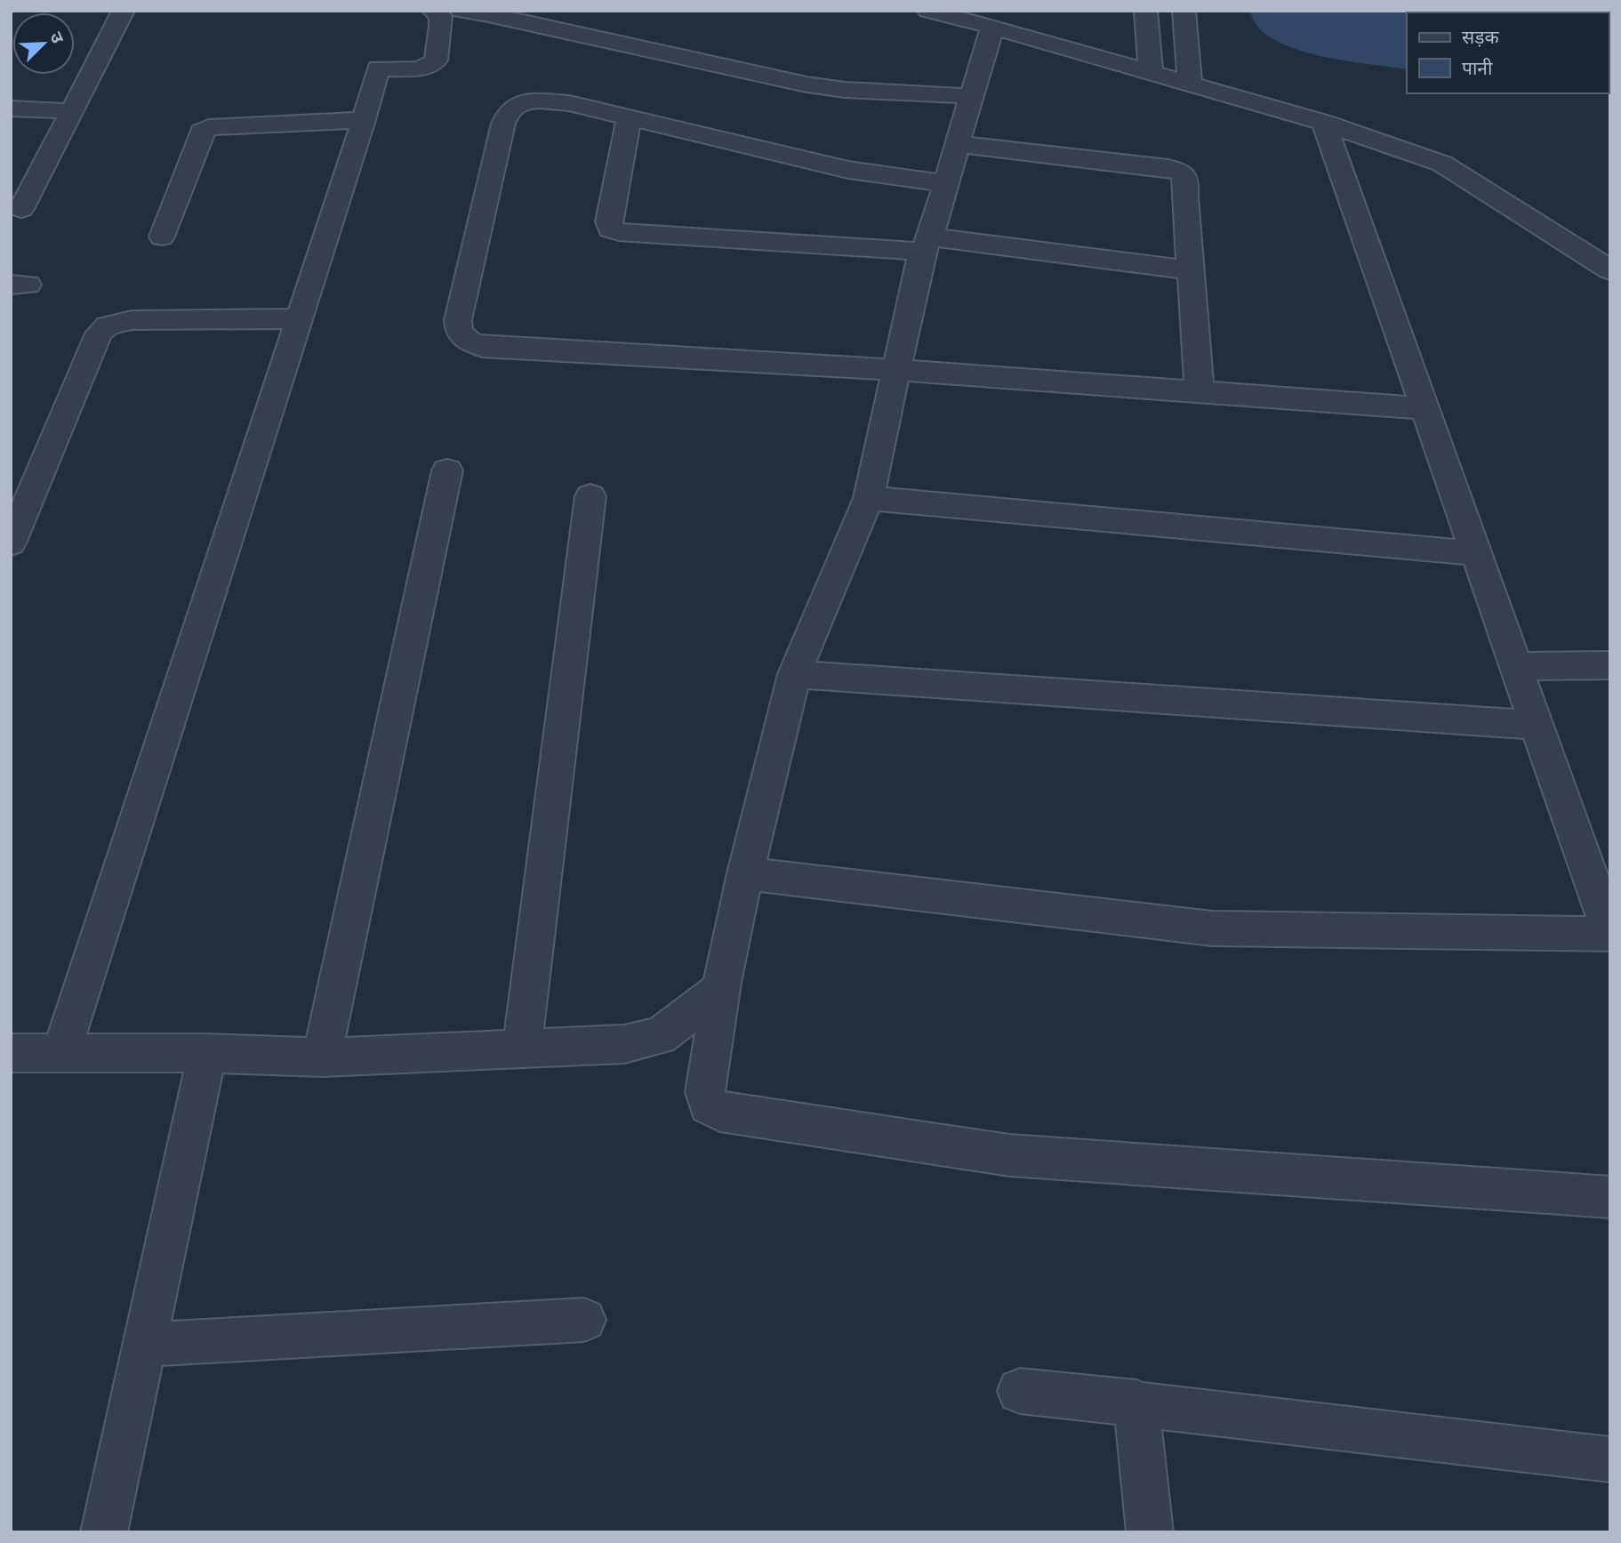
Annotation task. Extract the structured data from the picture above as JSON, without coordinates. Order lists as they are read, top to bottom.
{
  "legend": ["सड़क", "पानी"],
  "north": "top right"
}
